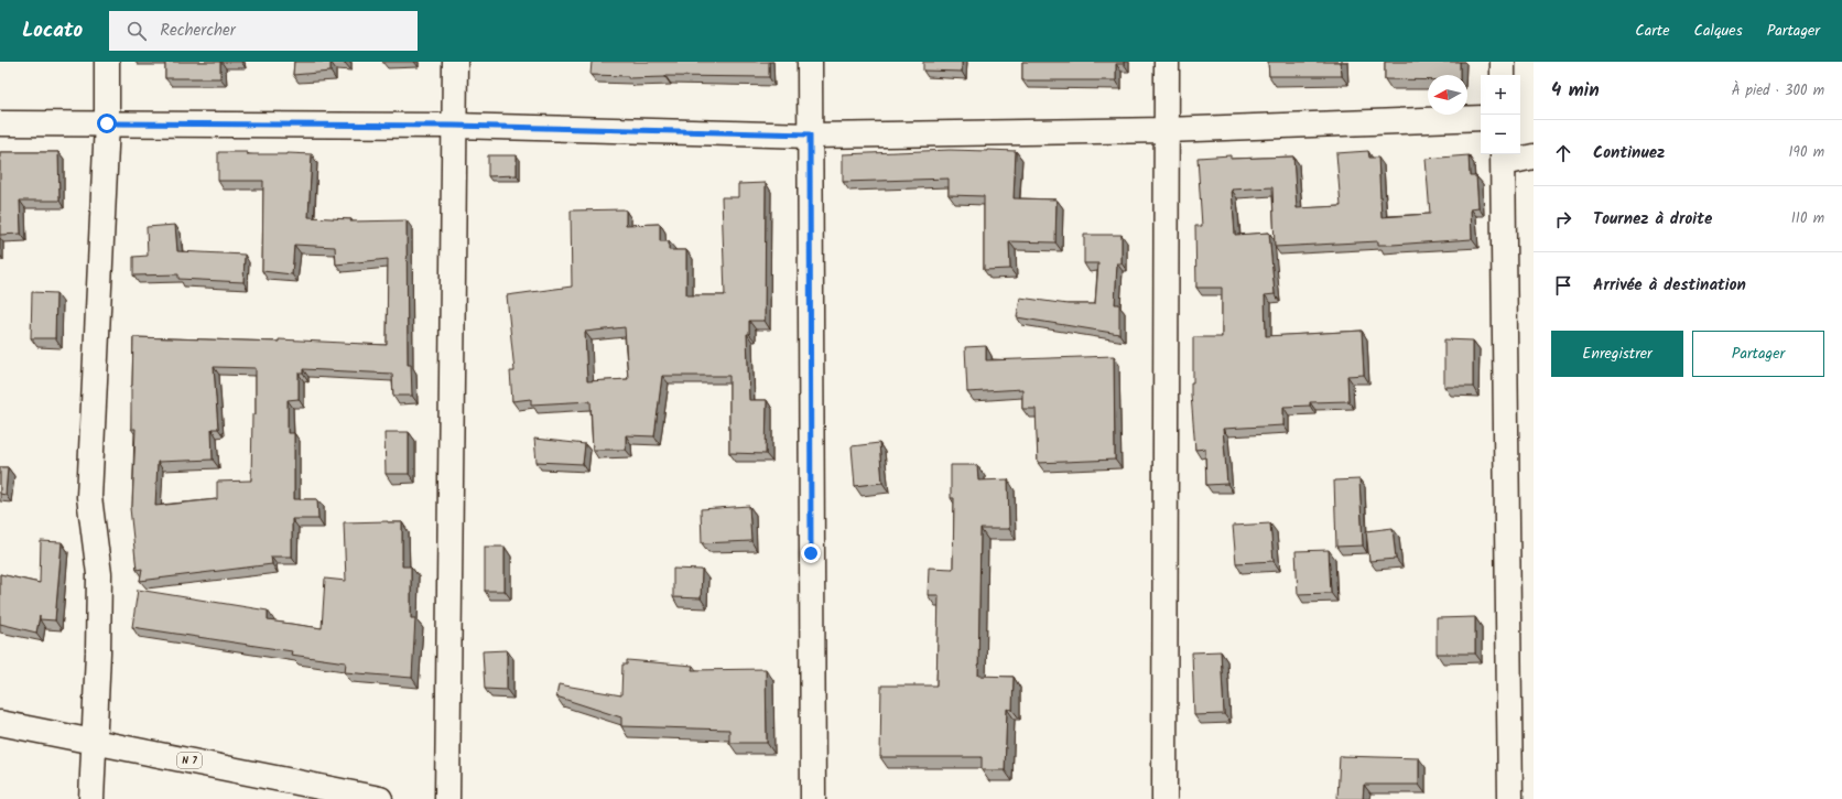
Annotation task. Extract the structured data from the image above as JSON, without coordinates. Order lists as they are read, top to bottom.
{
  "streets": {
    "main road": ["N 7"]
  },
  "north": "left",
  "page": {
    "header": "Locato",
    "search": "Rechercher",
    "nav": ["Carte", "Calques", "Partager"],
    "heading": ["4 min", "À pied · 300 m"],
    "map_buttons": ["+", "−"],
    "list": [
      ["Continuez", "190 m"],
      ["Tournez à droite", "110 m"],
      "Arrivée à destination"
    ],
    "buttons": ["Enregistrer", "Partager"]
  }
}
